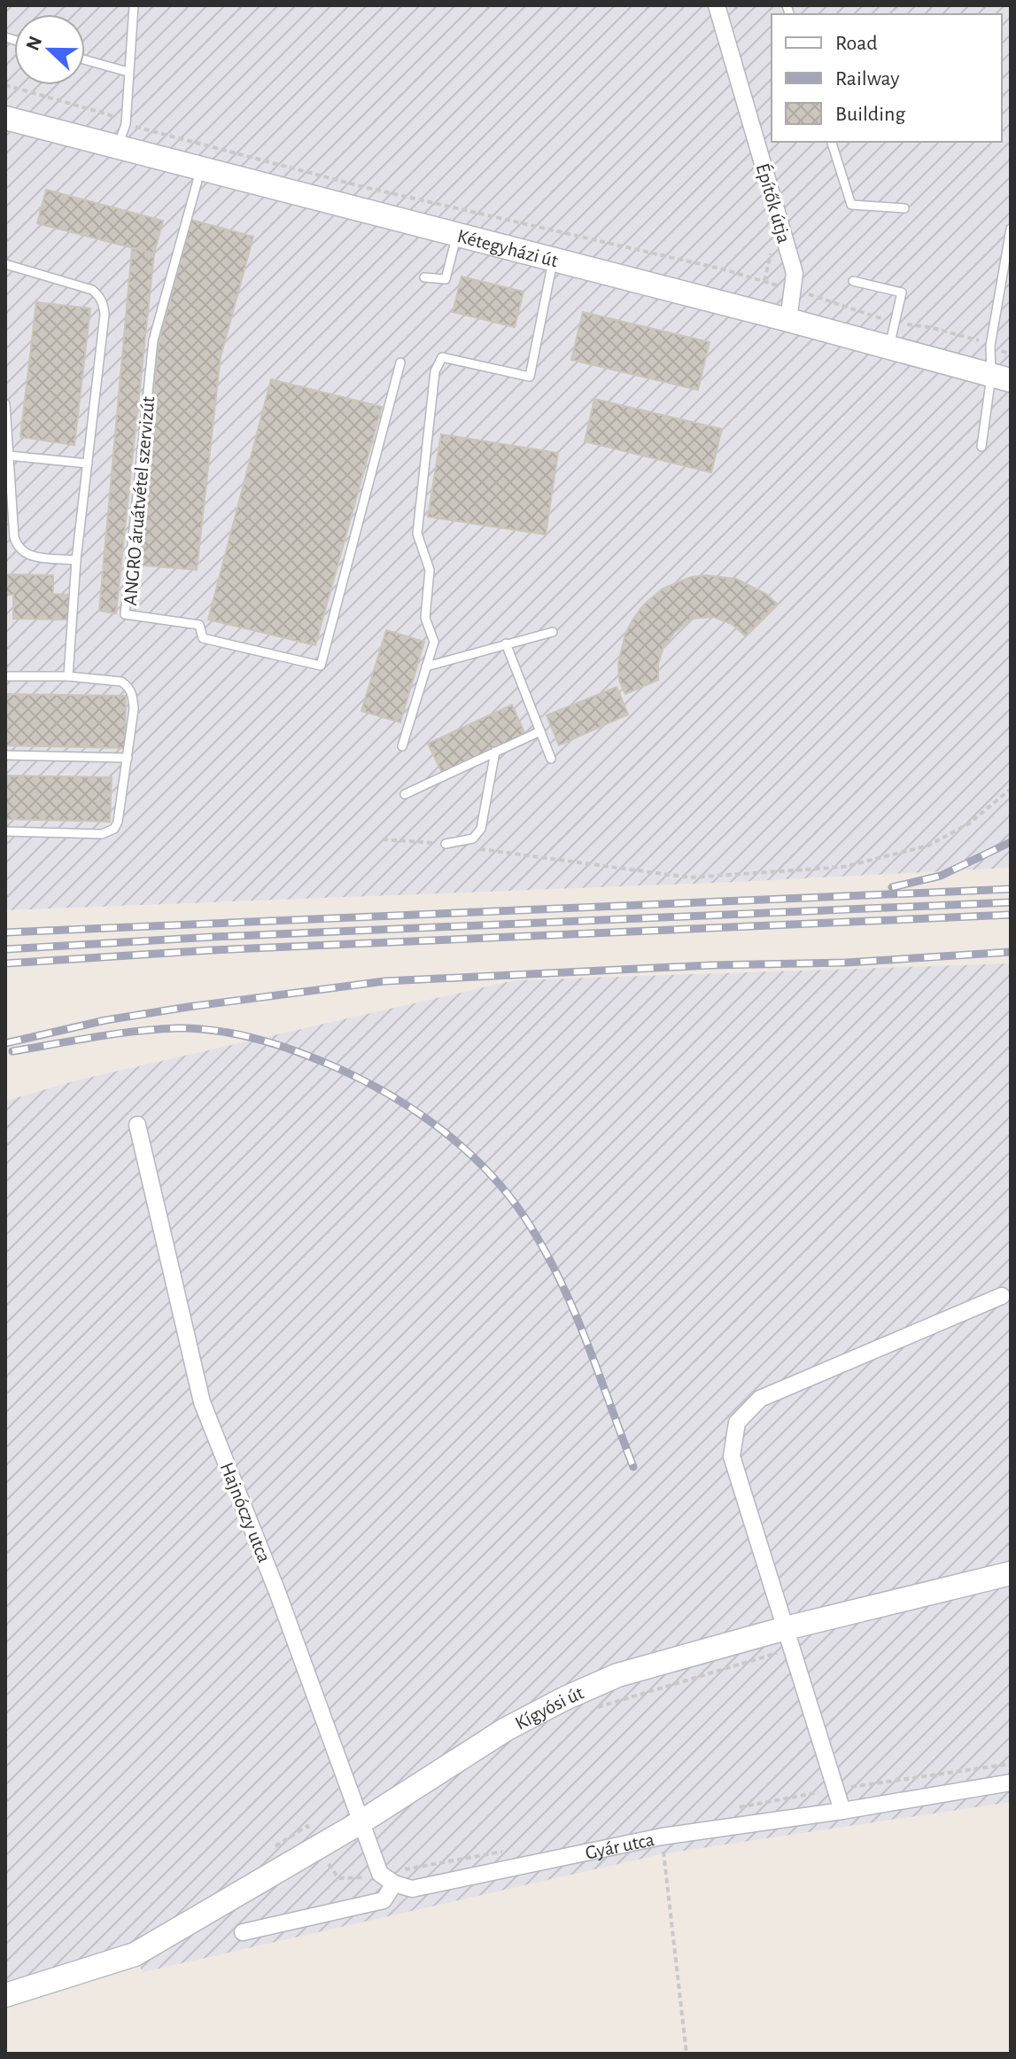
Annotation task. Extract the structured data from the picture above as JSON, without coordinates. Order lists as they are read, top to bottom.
{
  "streets": {
    "main road": ["Kétegyházi út", "Kígyósi út"],
    "street": ["Építők útja", "Hajnóczy utca", "Gyár utca"],
    "lane": ["ANGRO áruátvétel szervizút"]
  },
  "crossings": [
    ["Építők útja", "Kétegyházi út"],
    ["Kétegyházi út", "ANGRO áruátvétel szervizút"],
    ["Hajnóczy utca", "Kígyósi út"]
  ],
  "legend": ["Road", "Railway", "Building"],
  "north": "left"
}
